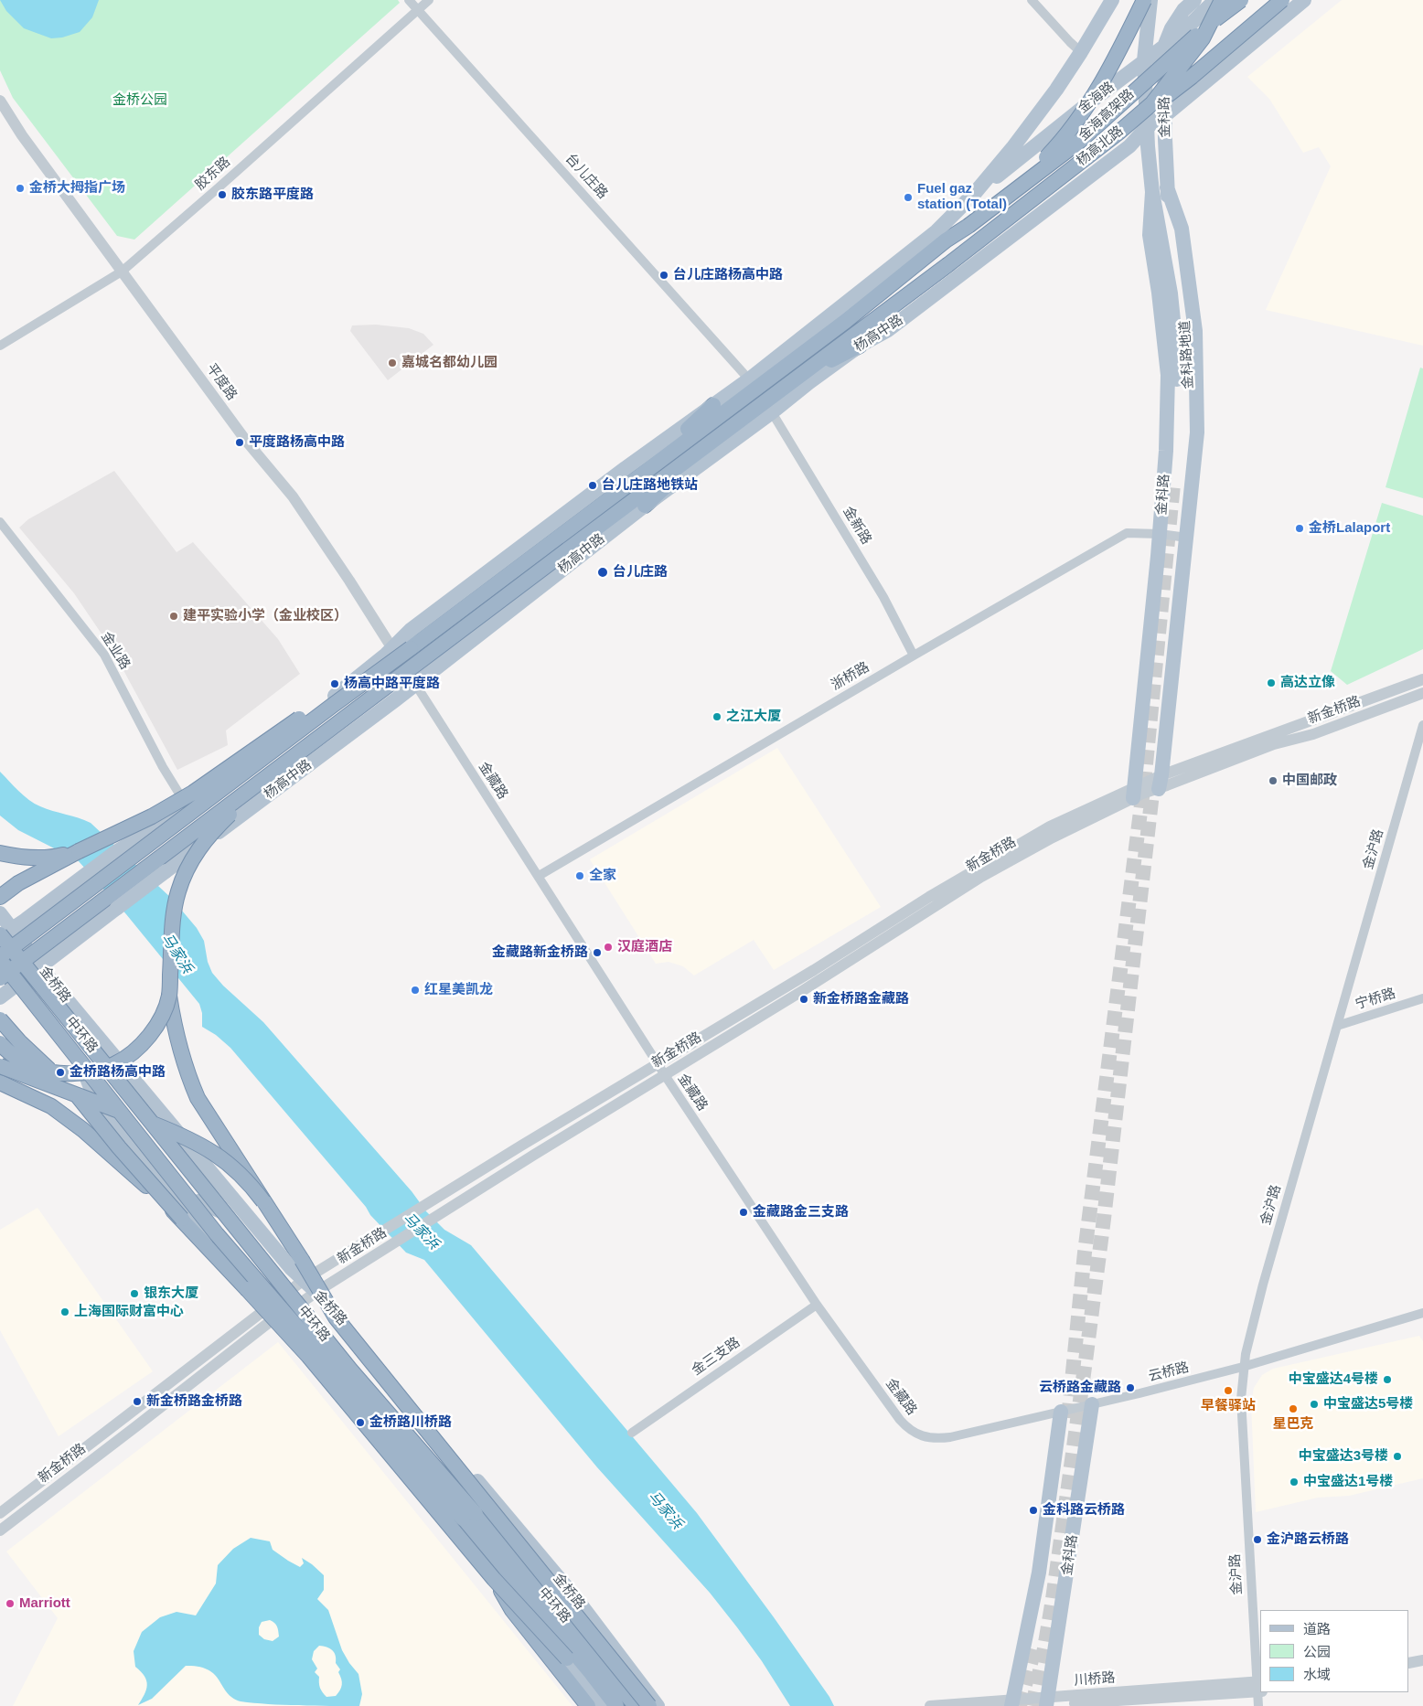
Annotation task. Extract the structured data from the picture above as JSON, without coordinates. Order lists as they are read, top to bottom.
{
  "streets": {
    "highway": [
      "金海高架路",
      "杨高北路",
      "杨高中路",
      "中环路"
    ],
    "main road": [
      "金海路",
      "金科路",
      "金科路地道",
      "金桥路"
    ],
    "street": [
      "胶东路",
      "台儿庄路",
      "平度路",
      "金新路",
      "金业路",
      "浙桥路",
      "新金桥路",
      "金藏路",
      "金沪路",
      "宁桥路",
      "金三支路",
      "云桥路",
      "川桥路"
    ]
  },
  "crossings": [
    ["金海路", "金科路"],
    ["金海高架路", "杨高北路"],
    ["金海高架路", "杨高中路"],
    ["金科路", "杨高中路"],
    ["金科路", "金科路地道"],
    ["金科路", "浙桥路"],
    ["金科路", "新金桥路"],
    ["金科路", "云桥路"],
    ["金科路", "川桥路"],
    ["杨高北路", "杨高中路"],
    ["胶东路", "台儿庄路"],
    ["胶东路", "平度路"],
    ["杨高中路", "平度路"],
    ["杨高中路", "金新路"],
    ["杨高中路", "金藏路"],
    ["杨高中路", "金桥路"],
    ["杨高中路", "中环路"],
    ["平度路", "金藏路"],
    ["金新路", "浙桥路"],
    ["浙桥路", "金藏路"],
    ["新金桥路", "金藏路"],
    ["新金桥路", "金桥路"],
    ["金藏路", "金三支路"],
    ["金藏路", "云桥路"],
    ["金沪路", "宁桥路"],
    ["金沪路", "云桥路"],
    ["金沪路", "川桥路"],
    ["金桥路", "中环路"]
  ],
  "water": ["马家浜"],
  "parks": ["金桥公园"],
  "places": [
    "金桥大拇指广场",
    "胶东路平度路",
    "Fuel gaz station (Total)",
    "台儿庄路杨高中路",
    "嘉城名都幼儿园",
    "平度路杨高中路",
    "台儿庄路地铁站",
    "金桥Lalaport",
    "台儿庄路",
    "建平实验小学（金业校区）",
    "高达立像",
    "杨高中路平度路",
    "之江大厦",
    "中国邮政",
    "全家",
    "汉庭酒店",
    "金藏路新金桥路",
    "红星美凯龙",
    "新金桥路金藏路",
    "金桥路杨高中路",
    "金藏路金三支路",
    "银东大厦",
    "上海国际财富中心",
    "中宝盛达4号楼",
    "云桥路金藏路",
    "早餐驿站",
    "新金桥路金桥路",
    "中宝盛达5号楼",
    "星巴克",
    "金桥路川桥路",
    "中宝盛达3号楼",
    "中宝盛达1号楼",
    "金科路云桥路",
    "金沪路云桥路",
    "Marriott"
  ],
  "legend": ["道路", "公园", "水域"]
}
